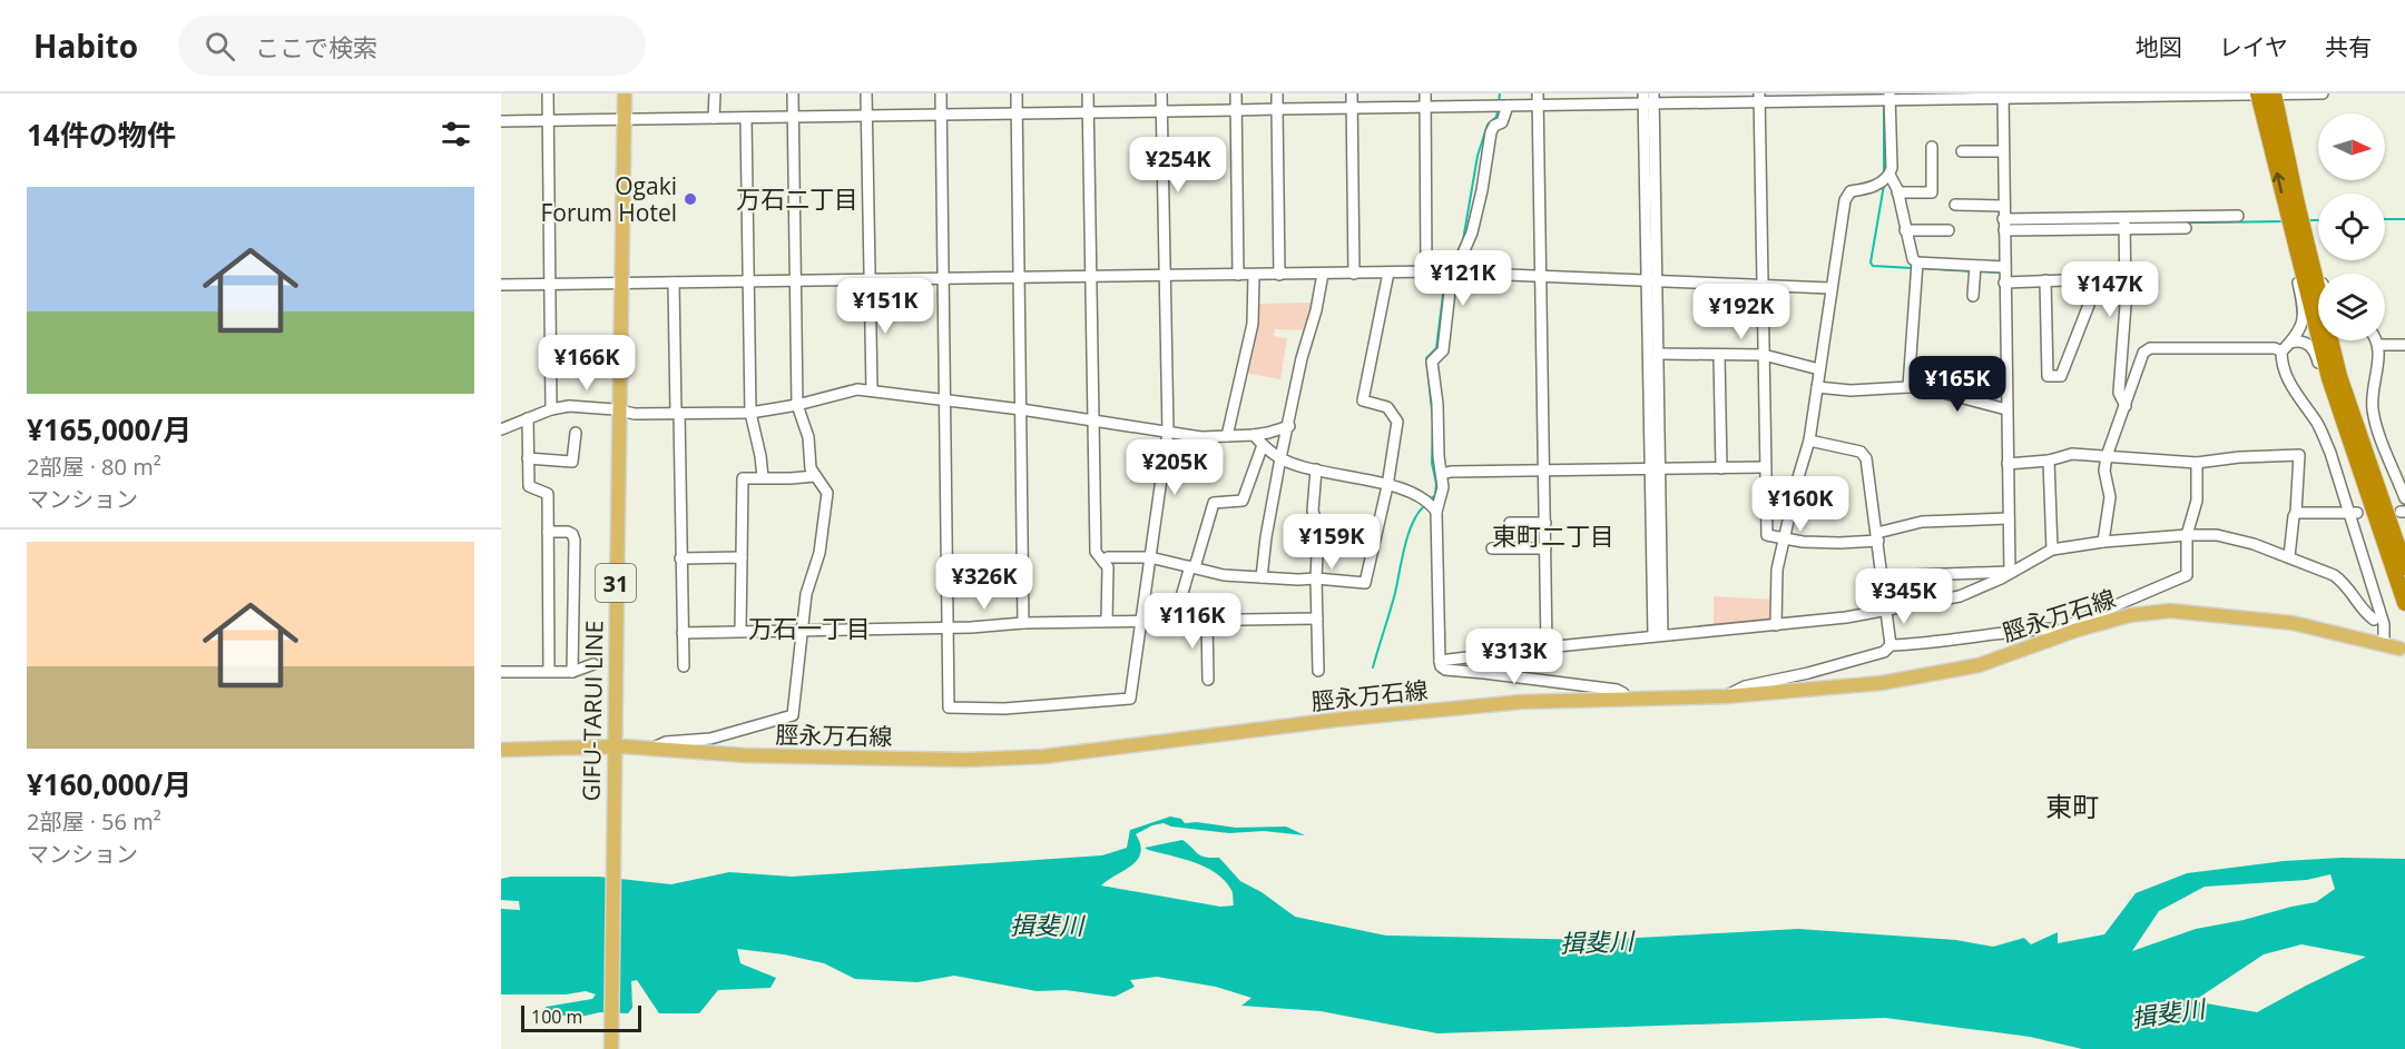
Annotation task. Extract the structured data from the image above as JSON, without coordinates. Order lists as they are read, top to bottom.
{
  "streets": {
    "main road": ["31", "脛永万石線", "GIFU-TARUI LINE"]
  },
  "crossings": [
    ["脛永万石線", "GIFU-TARUI LINE"]
  ],
  "districts": [
    "万石二丁目",
    "東町二丁目",
    "万石一丁目",
    "東町"
  ],
  "water": ["揖斐川"],
  "places": ["Ogaki Forum Hotel"],
  "scale_bar": "100 m",
  "north": "right",
  "page": {
    "header": "Habito",
    "search": "ここで検索",
    "nav": ["地図", "レイヤ", "共有"],
    "heading": "14件の物件",
    "price": [
      "¥254K",
      "¥121K",
      "¥147K",
      "¥151K",
      "¥192K",
      "¥166K",
      "¥165K",
      "¥205K",
      "¥160K",
      "¥159K",
      "¥326K",
      "¥345K",
      "¥116K",
      "¥313K"
    ],
    "list": [
      {
        "name": "¥165,000/月",
        "note": "2部屋 · 80 m² · マンション"
      },
      {
        "name": "¥160,000/月",
        "note": "2部屋 · 56 m² · マンション"
      }
    ],
    "scale": "100 m"
  }
}
